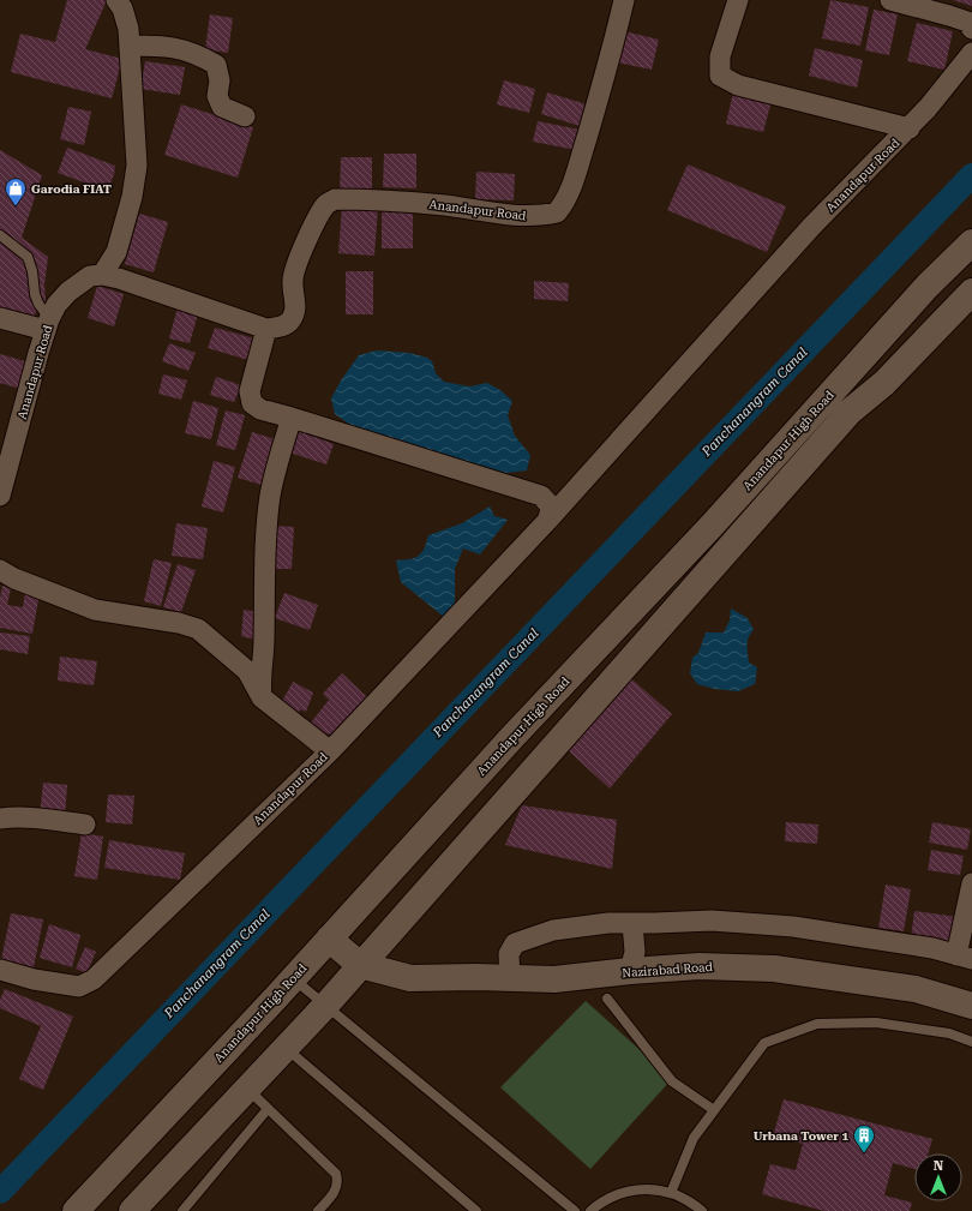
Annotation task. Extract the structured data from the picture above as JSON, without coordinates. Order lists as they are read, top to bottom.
{
  "streets": {
    "main road": ["Anandapur High Road", "Nazirabad Road"],
    "street": ["Anandapur Road"]
  },
  "water": ["Panchanangram Canal"],
  "places": {
    "shop": ["Garodia FIAT"],
    "building": ["Urbana Tower 1"]
  },
  "north": "top"
}
